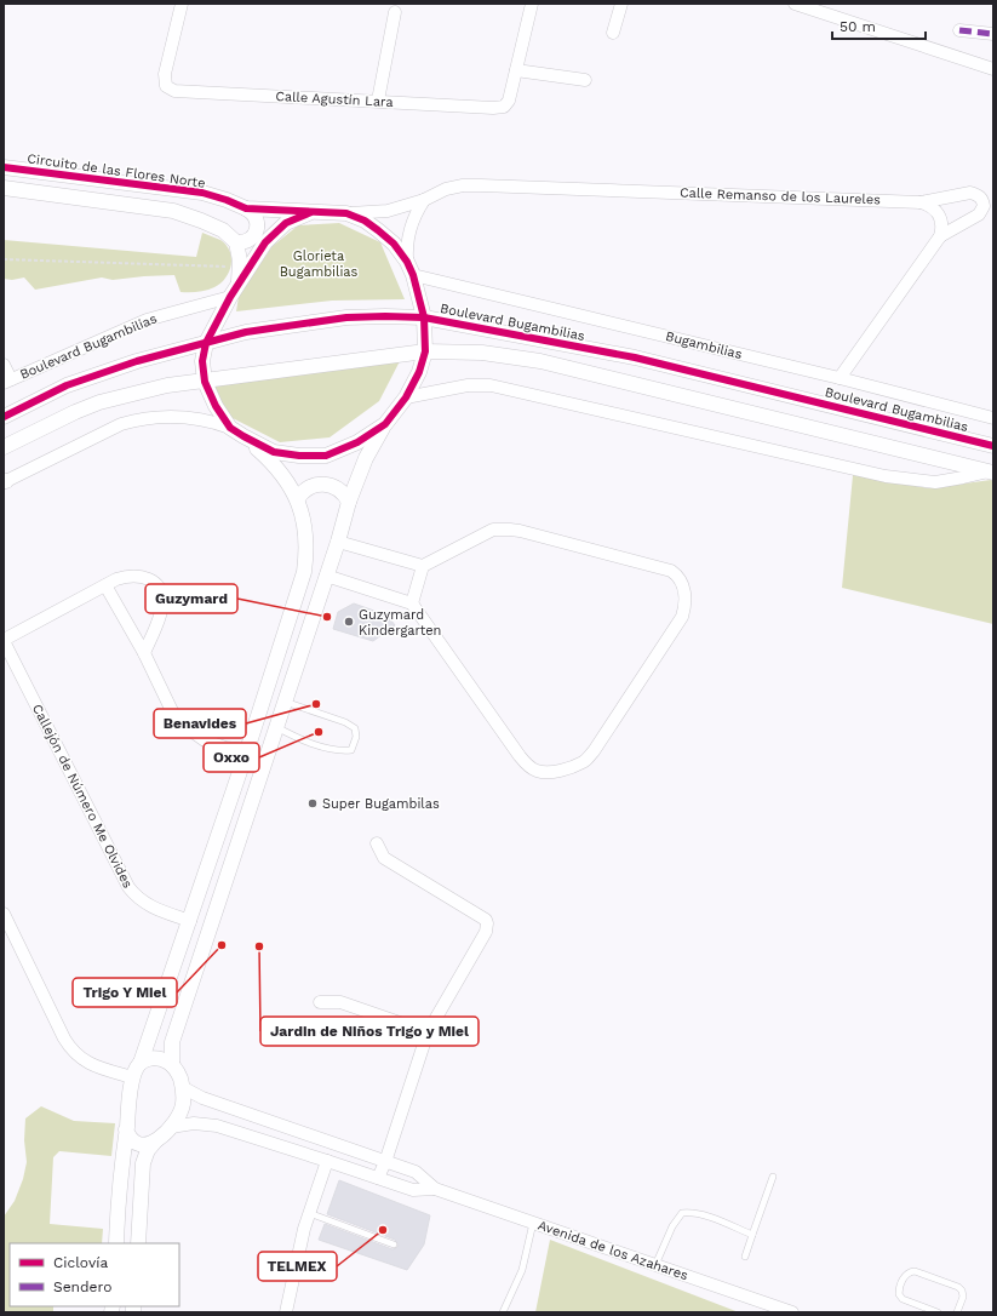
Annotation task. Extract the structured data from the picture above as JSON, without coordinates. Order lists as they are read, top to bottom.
{
  "streets": {
    "street": [
      "Calle Agustín Lara",
      "Circuito de las Flores Norte",
      "Calle Remanso de los Laureles",
      "Boulevard Bugambilias",
      "Bugambilias",
      "Callejón de Número Me Olvides",
      "Avenida de los Azahares"
    ]
  },
  "crossings": [
    ["Circuito de las Flores Norte", "Calle Remanso de los Laureles"]
  ],
  "parks": ["Glorieta Bugambilias"],
  "places": [
    "Guzymard",
    "Guzymard Kindergarten",
    "Benavides",
    "Oxxo",
    "Super Bugambilas",
    "Trigo Y Miel",
    "Jardin de Niños Trigo y Miel",
    "TELMEX"
  ],
  "legend": ["Ciclovía", "Sendero"],
  "scale_bar": "50 m"
}
